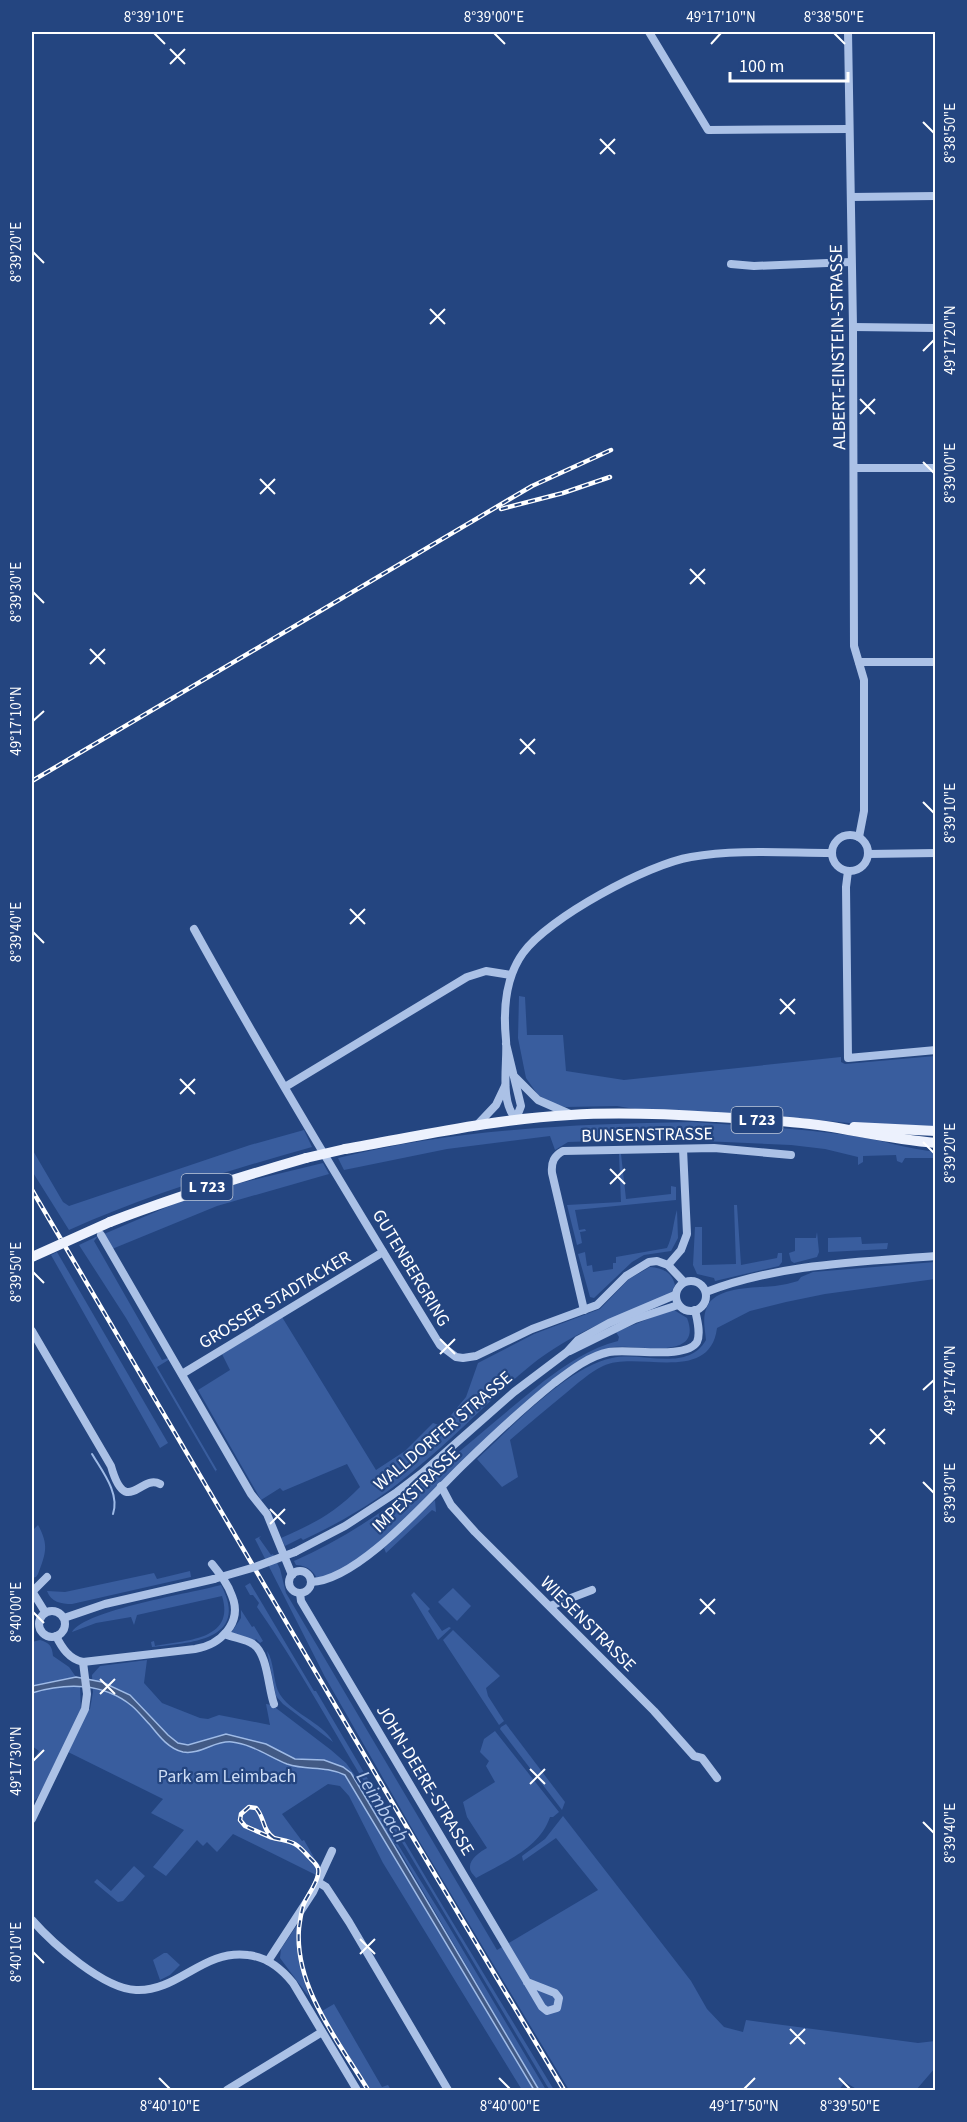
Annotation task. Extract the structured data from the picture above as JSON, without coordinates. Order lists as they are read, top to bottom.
{
  "streets": {
    "main road": ["L 723"],
    "street": [
      "ALBERT-EINSTEIN-STRASSE",
      "BUNSENSTRASSE",
      "GUTENBERGRING",
      "GROSSER STADTACKER",
      "WALLDORFER STRASSE",
      "IMPEXSTRASSE",
      "WIESENSTRASSE",
      "JOHN-DEERE-STRASSE"
    ]
  },
  "crossings": [
    ["BUNSENSTRASSE", "GUTENBERGRING"],
    ["GUTENBERGRING", "GROSSER STADTACKER"],
    ["WALLDORFER STRASSE", "IMPEXSTRASSE"],
    ["IMPEXSTRASSE", "WIESENSTRASSE"],
    ["IMPEXSTRASSE", "JOHN-DEERE-STRASSE"]
  ],
  "water": ["Leimbach"],
  "parks": ["Park am Leimbach"],
  "scale_bar": "100 m",
  "coordinates": [
    "8°39'10\"E",
    "8°39'00\"E",
    "49°17'10\"N",
    "8°38'50\"E",
    "8°39'20\"E",
    "49°17'20\"N",
    "8°39'30\"E",
    "8°39'40\"E",
    "8°39'50\"E",
    "49°17'40\"N",
    "8°40'00\"E",
    "49°17'30\"N",
    "8°40'10\"E",
    "49°17'50\"N"
  ]
}
